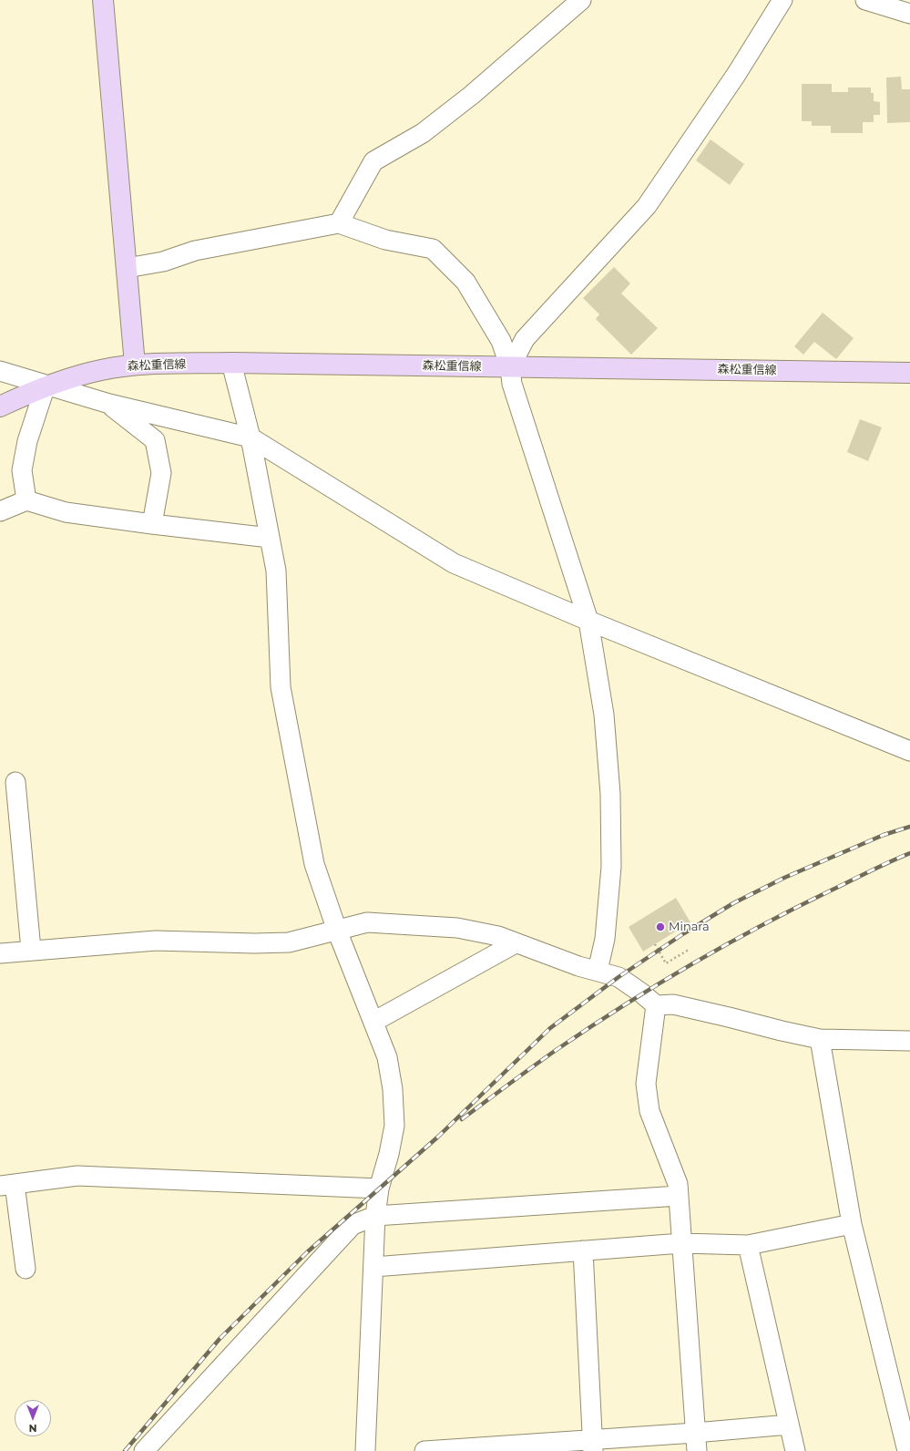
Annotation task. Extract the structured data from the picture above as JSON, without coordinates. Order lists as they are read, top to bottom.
{
  "streets": {
    "main road": ["森松重信線"]
  },
  "places": ["Minara"],
  "north": "bottom"
}
